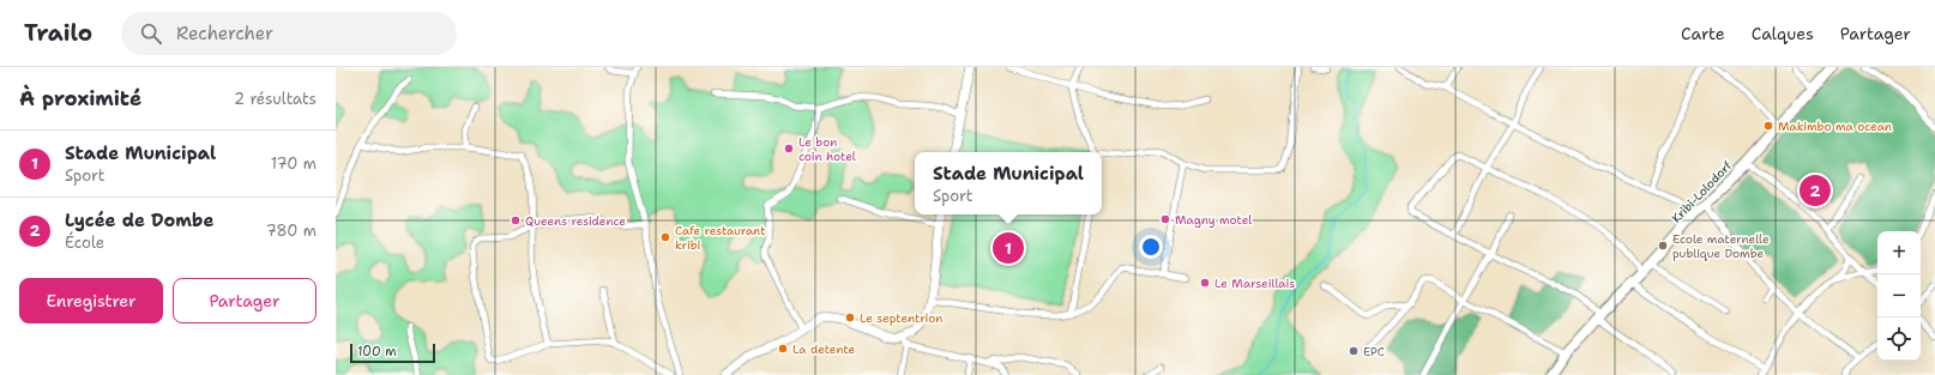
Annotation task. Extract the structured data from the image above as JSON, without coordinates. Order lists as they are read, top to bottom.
{
  "streets": {
    "main road": ["Kribi-Lolodorf"]
  },
  "places": [
    "Makimbo ma ocean",
    "Le bon coin hotel",
    "Magny motel",
    "Queens residence",
    "Cafe restaurant kribi",
    "Ecole maternelle publique Dombe",
    "Le Marseillais",
    "Le septentrion",
    "La detente",
    "EPC"
  ],
  "scale_bar": "100 m",
  "page": {
    "header": "Trailo",
    "search": "Rechercher",
    "nav": ["Carte", "Calques", "Partager"],
    "heading": ["À proximité", "2 résultats"],
    "list": [
      {
        "mark": "1",
        "name": "Stade Municipal",
        "note": "Sport",
        "value": "170 m"
      },
      {
        "mark": "2",
        "name": "Lycée de Dombe",
        "note": "École",
        "value": "780 m"
      }
    ],
    "popup": ["Stade Municipal", "Sport"],
    "pins": ["2", "1"],
    "map_buttons": ["+", "−"],
    "buttons": ["Enregistrer", "Partager"],
    "scale": "100 m"
  }
}
